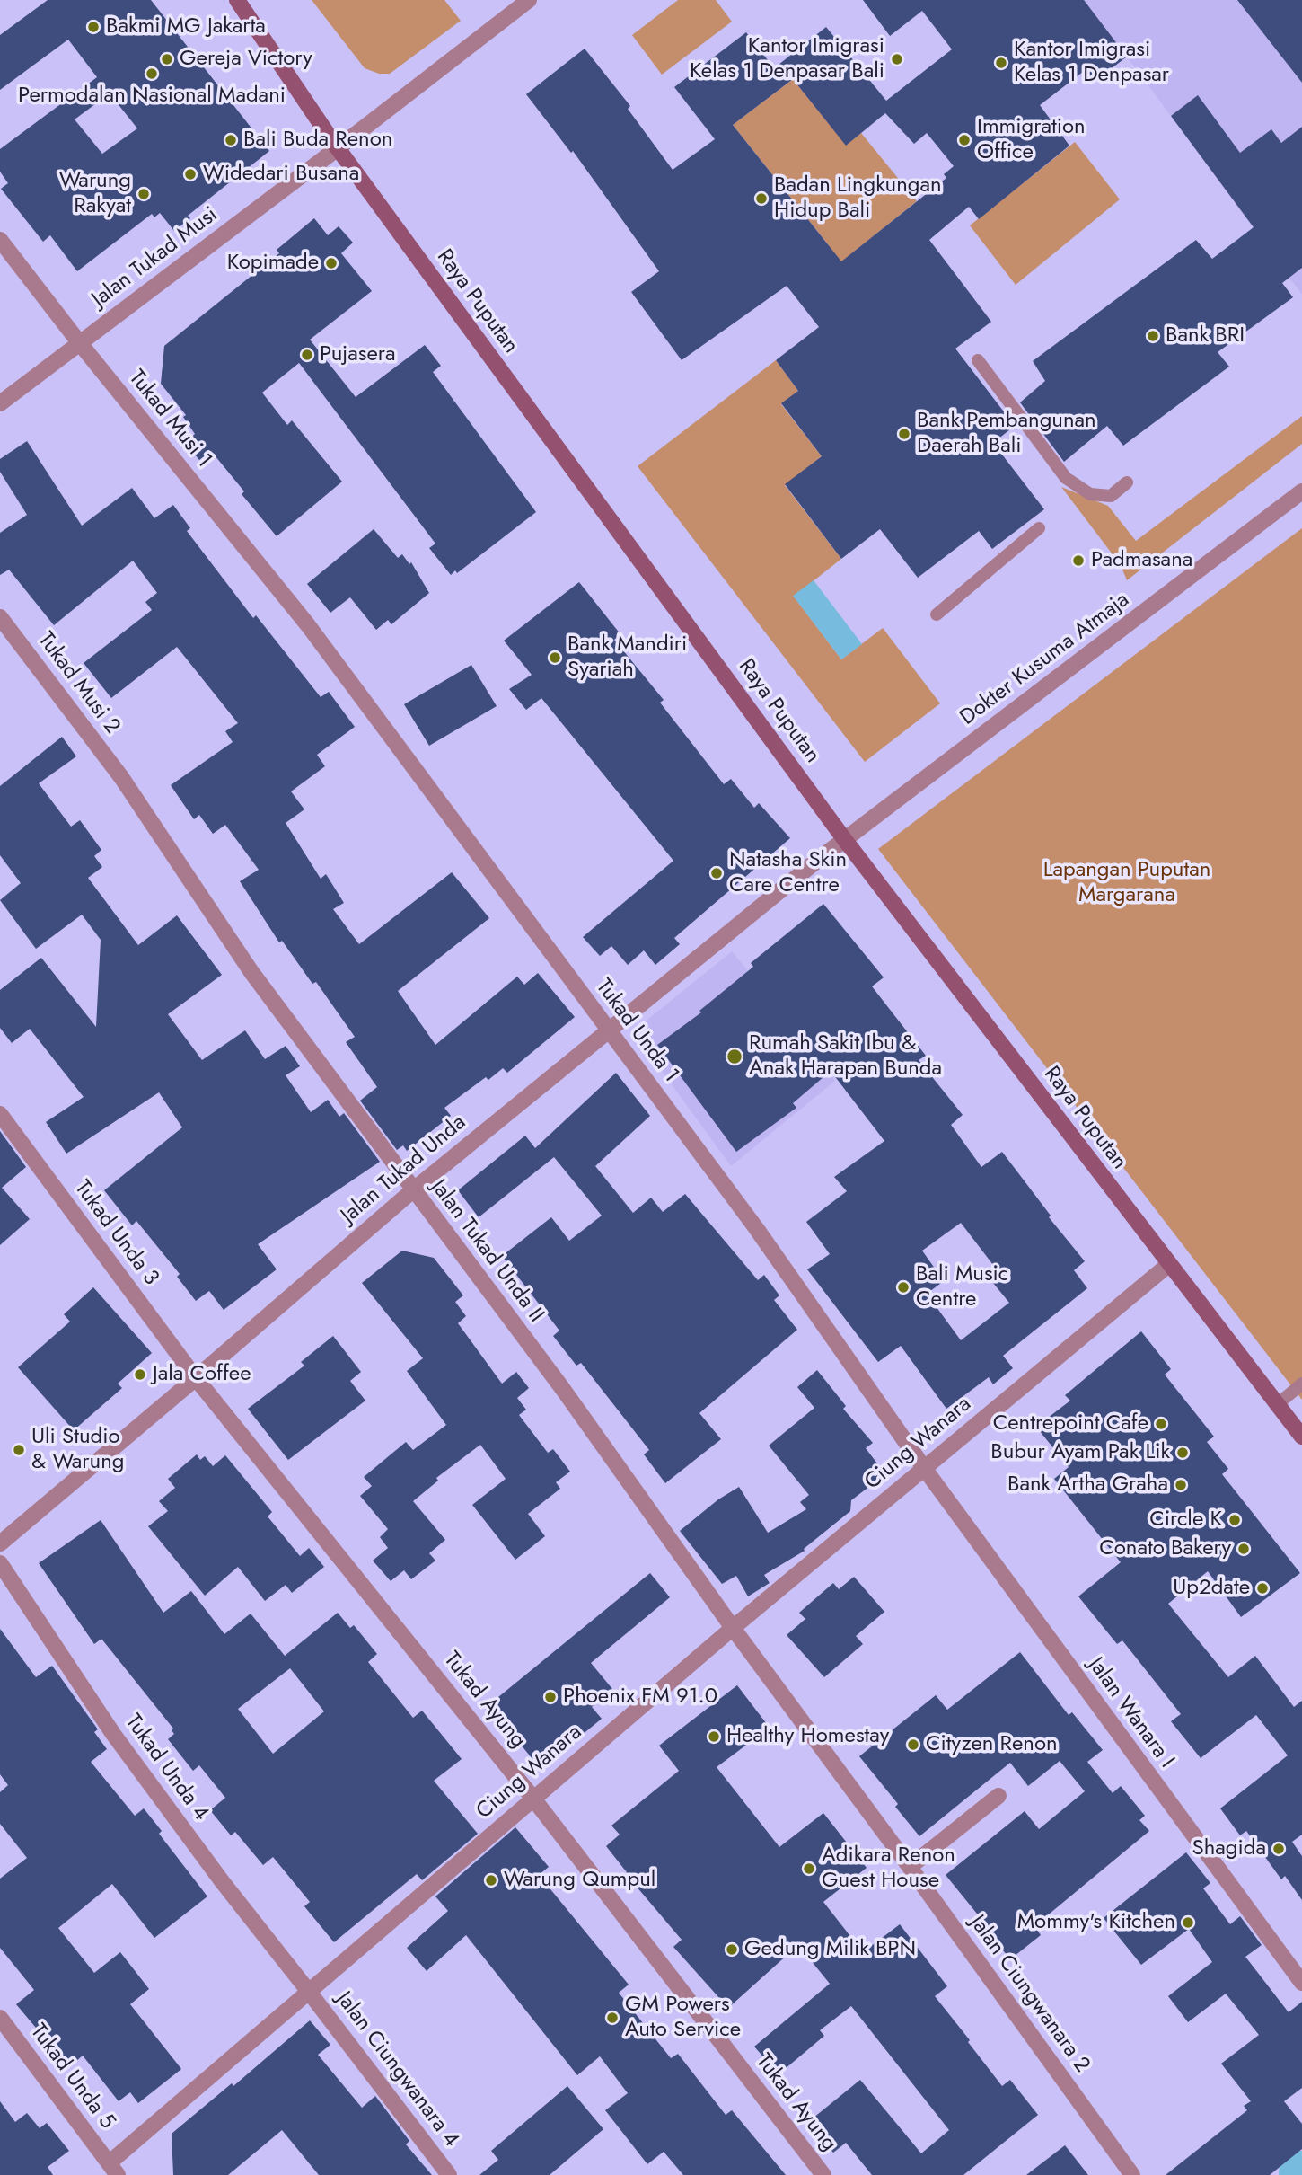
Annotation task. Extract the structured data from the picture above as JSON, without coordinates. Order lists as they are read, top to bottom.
{
  "streets": {
    "main road": ["Raya Puputan"],
    "street": [
      "Jalan Tukad Musi",
      "Tukad Musi 1",
      "Dokter Kusuma Atmaja",
      "Tukad Musi 2",
      "Tukad Unda 1",
      "Jalan Tukad Unda",
      "Tukad Unda 3",
      "Jalan Tukad Unda II",
      "Ciung Wanara",
      "Tukad Ayung",
      "Jalan Wanara I",
      "Tukad Unda 4",
      "Jalan Ciungwanara 2",
      "Jalan Ciungwanara 4",
      "Tukad Unda 5"
    ]
  },
  "crossings": [
    ["Jalan Tukad Musi", "Raya Puputan"],
    ["Jalan Tukad Musi", "Tukad Musi 1"],
    ["Raya Puputan", "Dokter Kusuma Atmaja"],
    ["Raya Puputan", "Jalan Tukad Unda"],
    ["Raya Puputan", "Ciung Wanara"],
    ["Tukad Musi 1", "Tukad Unda 1"],
    ["Dokter Kusuma Atmaja", "Jalan Tukad Unda"],
    ["Tukad Musi 2", "Jalan Tukad Unda II"],
    ["Tukad Unda 1", "Jalan Tukad Unda"],
    ["Tukad Unda 1", "Ciung Wanara"],
    ["Tukad Unda 1", "Jalan Wanara I"],
    ["Jalan Tukad Unda", "Tukad Unda 3"],
    ["Jalan Tukad Unda", "Jalan Tukad Unda II"],
    ["Jalan Tukad Unda", "Tukad Ayung"],
    ["Tukad Unda 3", "Tukad Ayung"],
    ["Jalan Tukad Unda II", "Ciung Wanara"],
    ["Jalan Tukad Unda II", "Jalan Ciungwanara 2"],
    ["Ciung Wanara", "Tukad Ayung"],
    ["Ciung Wanara", "Jalan Wanara I"],
    ["Ciung Wanara", "Tukad Unda 4"],
    ["Ciung Wanara", "Jalan Ciungwanara 2"],
    ["Ciung Wanara", "Jalan Ciungwanara 4"],
    ["Ciung Wanara", "Tukad Unda 5"],
    ["Tukad Unda 4", "Jalan Ciungwanara 4"]
  ],
  "parks": ["Lapangan Puputan Margarana"],
  "places": [
    "Bakmi MG Jakarta",
    "Gereja Victory",
    "Kantor Imigrasi Kelas 1 Denpasar Bali",
    "Kantor Imigrasi Kelas 1 Denpasar",
    "Permodalan Nasional Madani",
    "Bali Buda Renon",
    "Immigration Office",
    "Widedari Busana",
    "Warung Rakyat",
    "Badan Lingkungan Hidup Bali",
    "Kopimade",
    "Bank BRI",
    "Pujasera",
    "Bank Pembangunan Daerah Bali",
    "Padmasana",
    "Bank Mandiri Syariah",
    "Natasha Skin Care Centre",
    "Rumah Sakit Ibu & Anak Harapan Bunda",
    "Bali Music Centre",
    "Jala Coffee",
    "Centrepoint Cafe",
    "Uli Studio & Warung",
    "Bubur Ayam Pak Lik",
    "Bank Artha Graha",
    "Circle K",
    "Conato Bakery",
    "Up2date",
    "Phoenix FM 91.0",
    "Healthy Homestay",
    "Cityzen Renon",
    "Shagida",
    "Adikara Renon Guest House",
    "Warung Qumpul",
    "Mommy's Kitchen",
    "Gedung Milik BPN",
    "GM Powers Auto Service"
  ]
}
